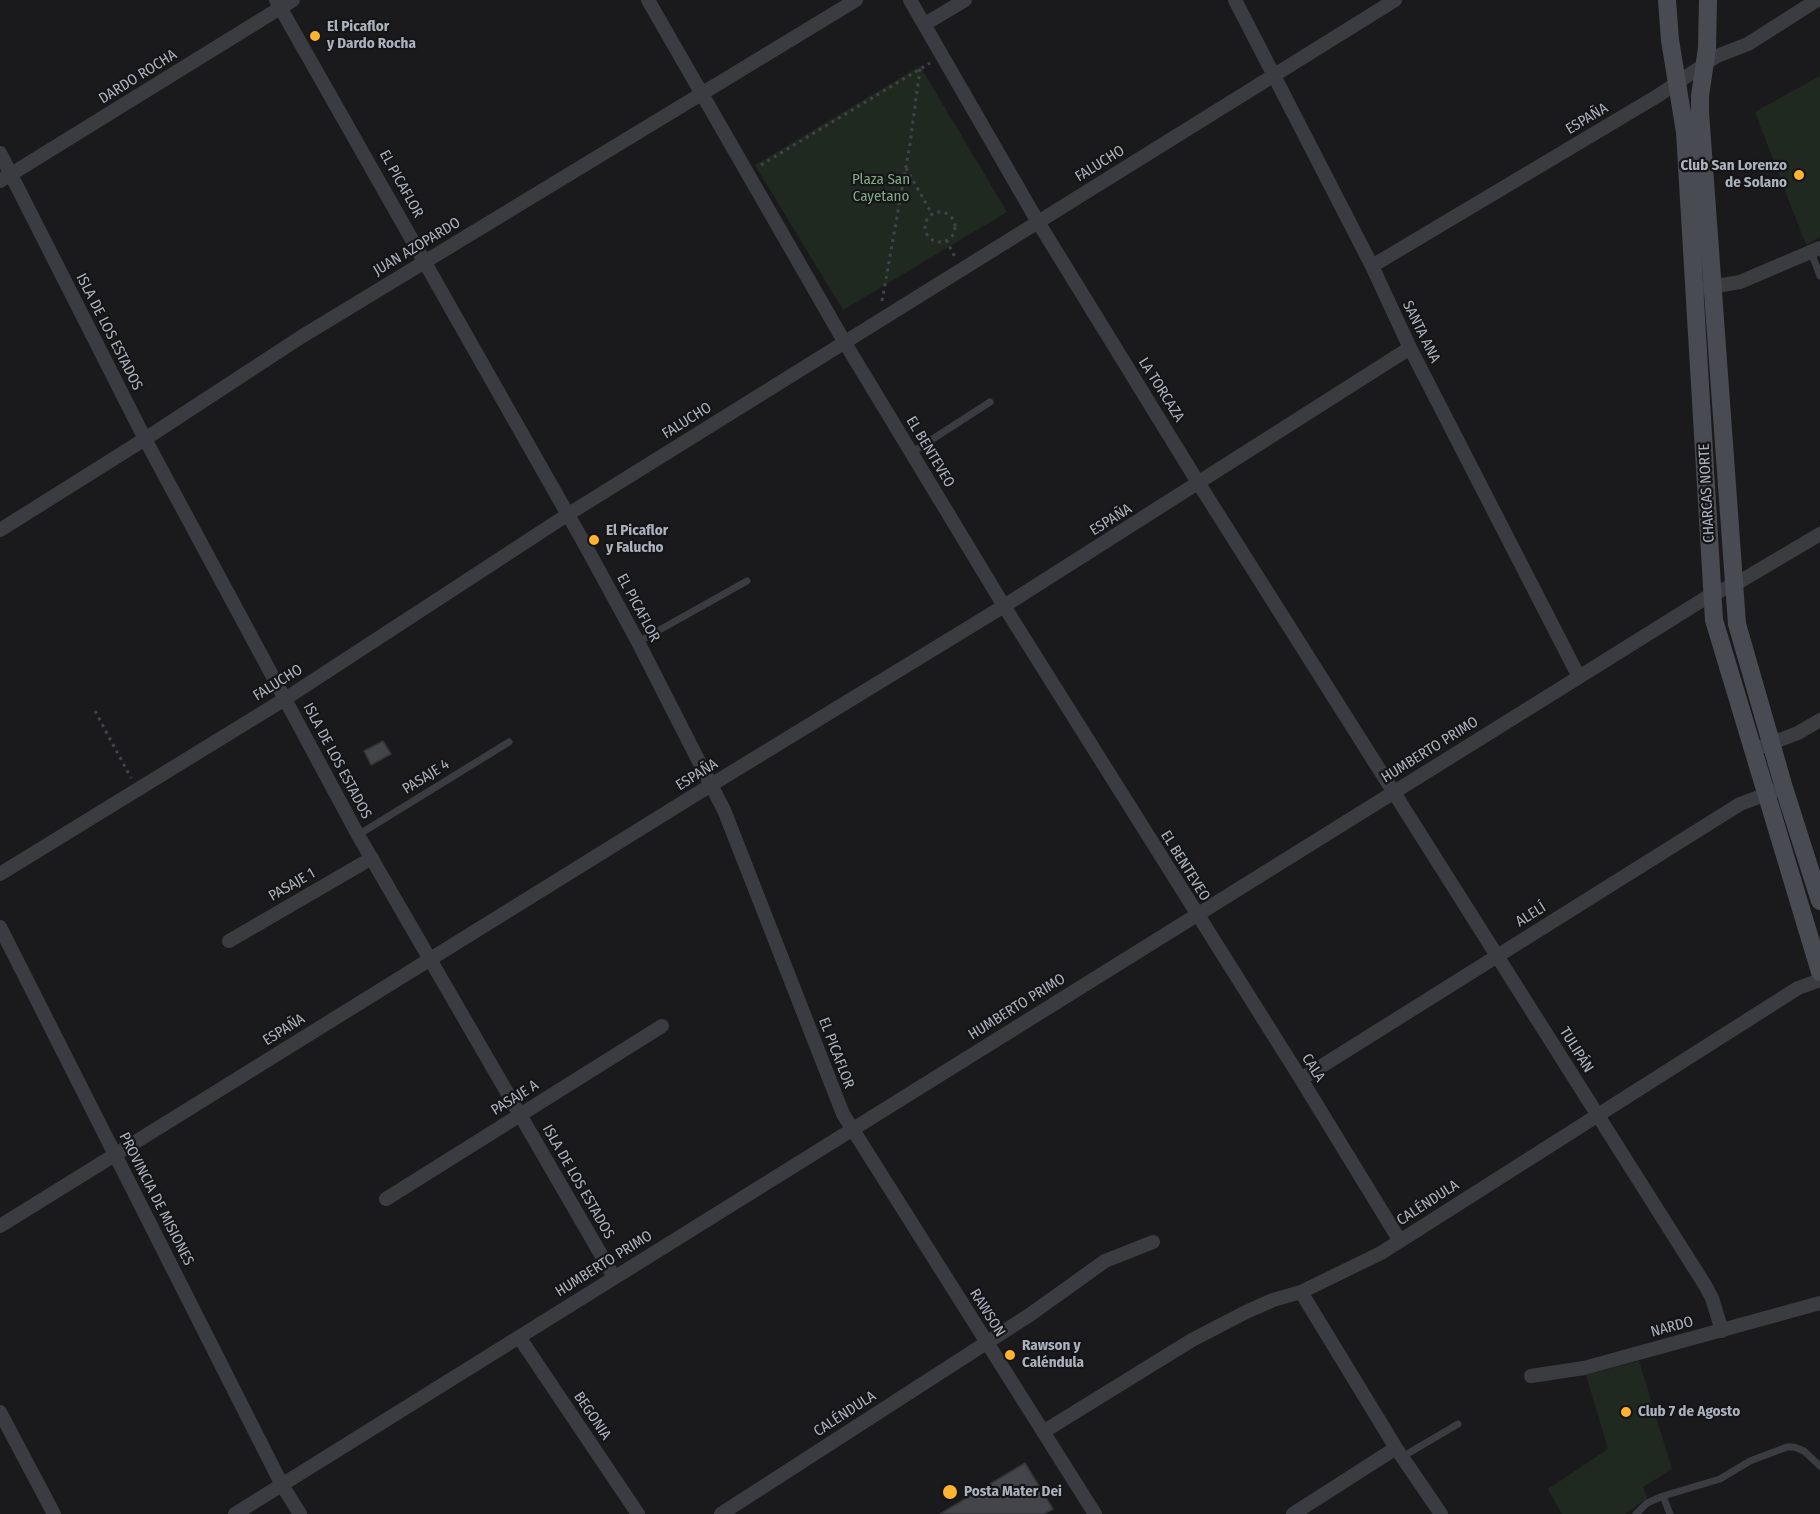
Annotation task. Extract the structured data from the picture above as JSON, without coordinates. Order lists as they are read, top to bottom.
{
  "streets": {
    "street": [
      "DARDO ROCHA",
      "ESPAÑA",
      "FALUCHO",
      "EL PICAFLOR",
      "JUAN AZOPARDO",
      "ISLA DE LOS ESTADOS",
      "SANTA ANA",
      "LA TORCAZA",
      "EL BENTEVEO",
      "CHARCAS NORTE",
      "HUMBERTO PRIMO",
      "PASAJE 1",
      "ALELÍ",
      "TULIPÁN",
      "CALA",
      "PASAJE A",
      "PROVINCIA DE MISIONES",
      "CALÉNDULA",
      "RAWSON",
      "NARDO",
      "BEGONIA"
    ],
    "lane": ["PASAJE 4"]
  },
  "crossings": [
    ["DARDO ROCHA", "EL PICAFLOR"],
    ["DARDO ROCHA", "ISLA DE LOS ESTADOS"],
    ["ESPAÑA", "EL PICAFLOR"],
    ["ESPAÑA", "ISLA DE LOS ESTADOS"],
    ["ESPAÑA", "SANTA ANA"],
    ["ESPAÑA", "LA TORCAZA"],
    ["ESPAÑA", "EL BENTEVEO"],
    ["ESPAÑA", "CHARCAS NORTE"],
    ["ESPAÑA", "PROVINCIA DE MISIONES"],
    ["FALUCHO", "EL PICAFLOR"],
    ["FALUCHO", "ISLA DE LOS ESTADOS"],
    ["FALUCHO", "SANTA ANA"],
    ["FALUCHO", "LA TORCAZA"],
    ["FALUCHO", "EL BENTEVEO"],
    ["EL PICAFLOR", "JUAN AZOPARDO"],
    ["EL PICAFLOR", "HUMBERTO PRIMO"],
    ["EL PICAFLOR", "RAWSON"],
    ["JUAN AZOPARDO", "ISLA DE LOS ESTADOS"],
    ["JUAN AZOPARDO", "EL BENTEVEO"],
    ["ISLA DE LOS ESTADOS", "HUMBERTO PRIMO"],
    ["ISLA DE LOS ESTADOS", "PASAJE 4"],
    ["ISLA DE LOS ESTADOS", "PASAJE 1"],
    ["ISLA DE LOS ESTADOS", "PASAJE A"],
    ["SANTA ANA", "HUMBERTO PRIMO"],
    ["LA TORCAZA", "HUMBERTO PRIMO"],
    ["LA TORCAZA", "TULIPÁN"],
    ["EL BENTEVEO", "HUMBERTO PRIMO"],
    ["EL BENTEVEO", "CALA"],
    ["CHARCAS NORTE", "HUMBERTO PRIMO"],
    ["CHARCAS NORTE", "ALELÍ"],
    ["HUMBERTO PRIMO", "TULIPÁN"],
    ["HUMBERTO PRIMO", "CALA"],
    ["HUMBERTO PRIMO", "PROVINCIA DE MISIONES"],
    ["HUMBERTO PRIMO", "RAWSON"],
    ["HUMBERTO PRIMO", "BEGONIA"],
    ["ALELÍ", "TULIPÁN"],
    ["ALELÍ", "CALA"],
    ["TULIPÁN", "CALÉNDULA"],
    ["TULIPÁN", "NARDO"],
    ["CALA", "CALÉNDULA"],
    ["CALÉNDULA", "RAWSON"]
  ],
  "parks": ["Plaza San Cayetano"],
  "places": [
    "El Picaflor y Dardo Rocha",
    "Club San Lorenzo de Solano",
    "El Picaflor y Falucho",
    "Rawson y Caléndula",
    "Club 7 de Agosto",
    "Posta Mater Dei"
  ]
}
